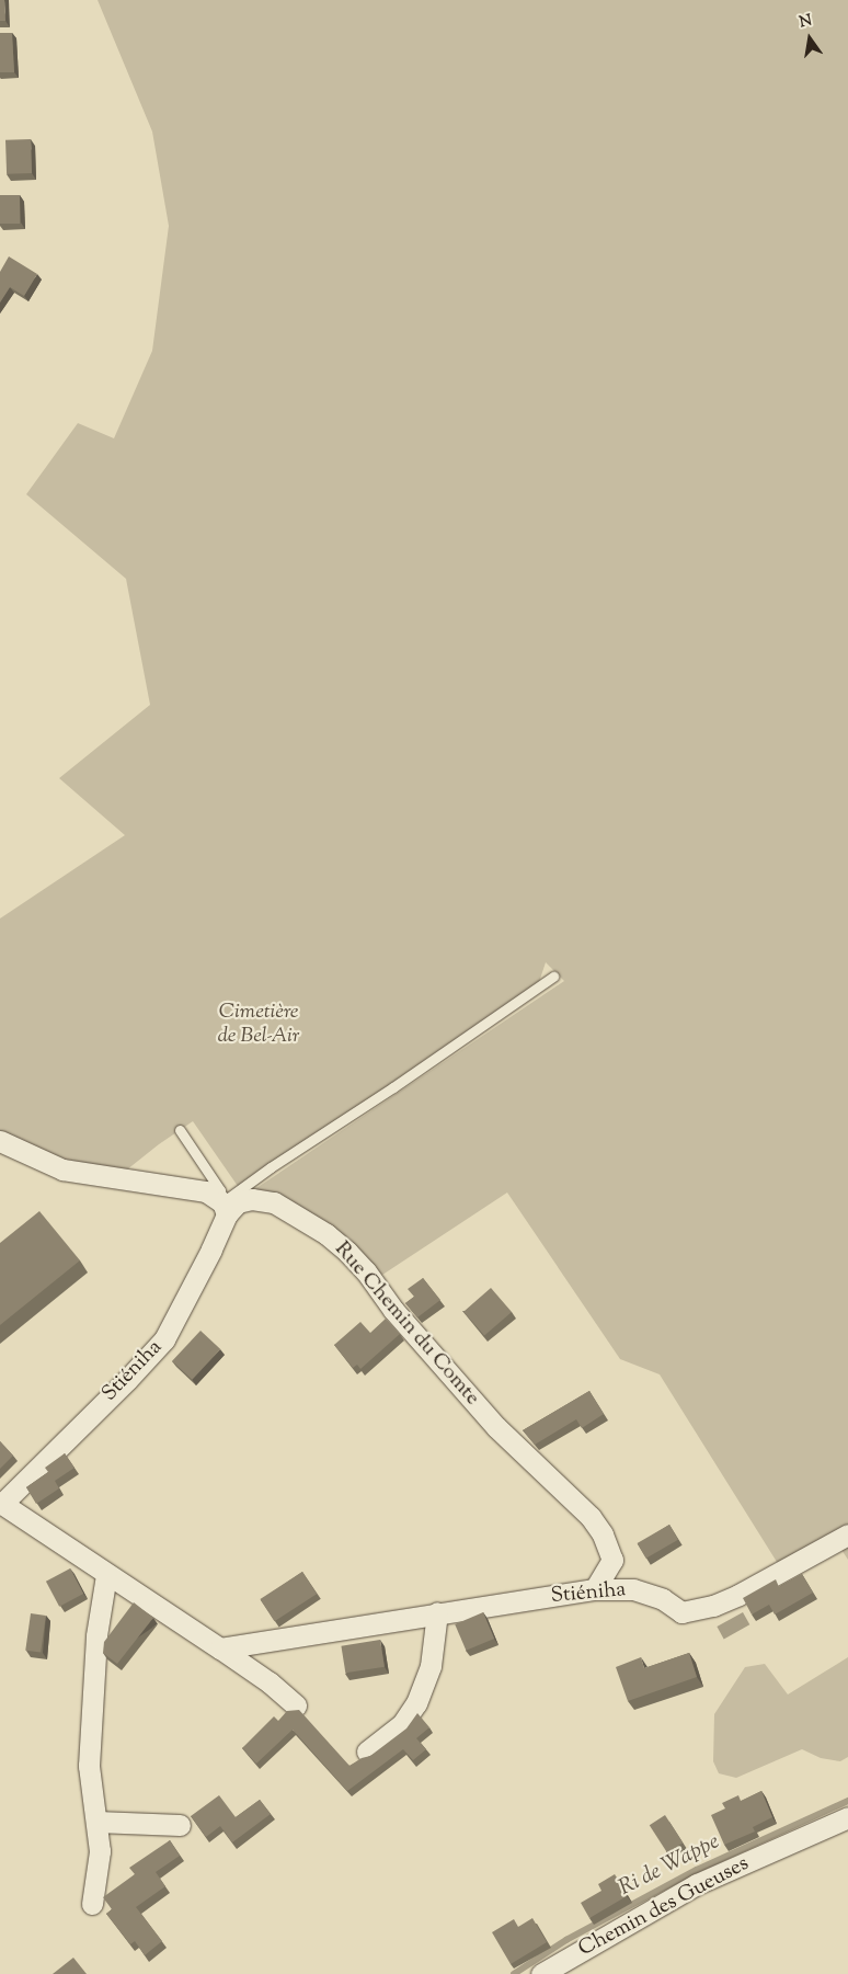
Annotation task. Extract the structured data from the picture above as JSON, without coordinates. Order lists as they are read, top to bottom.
{
  "streets": {
    "street": ["Rue Chemin du Comte", "Stiéniha", "Chemin des Gueuses"]
  },
  "crossings": [
    ["Rue Chemin du Comte", "Stiéniha"]
  ],
  "water": ["Ri de Wappe"],
  "parks": ["Cimetière de Bel-Air"],
  "north": "top"
}
